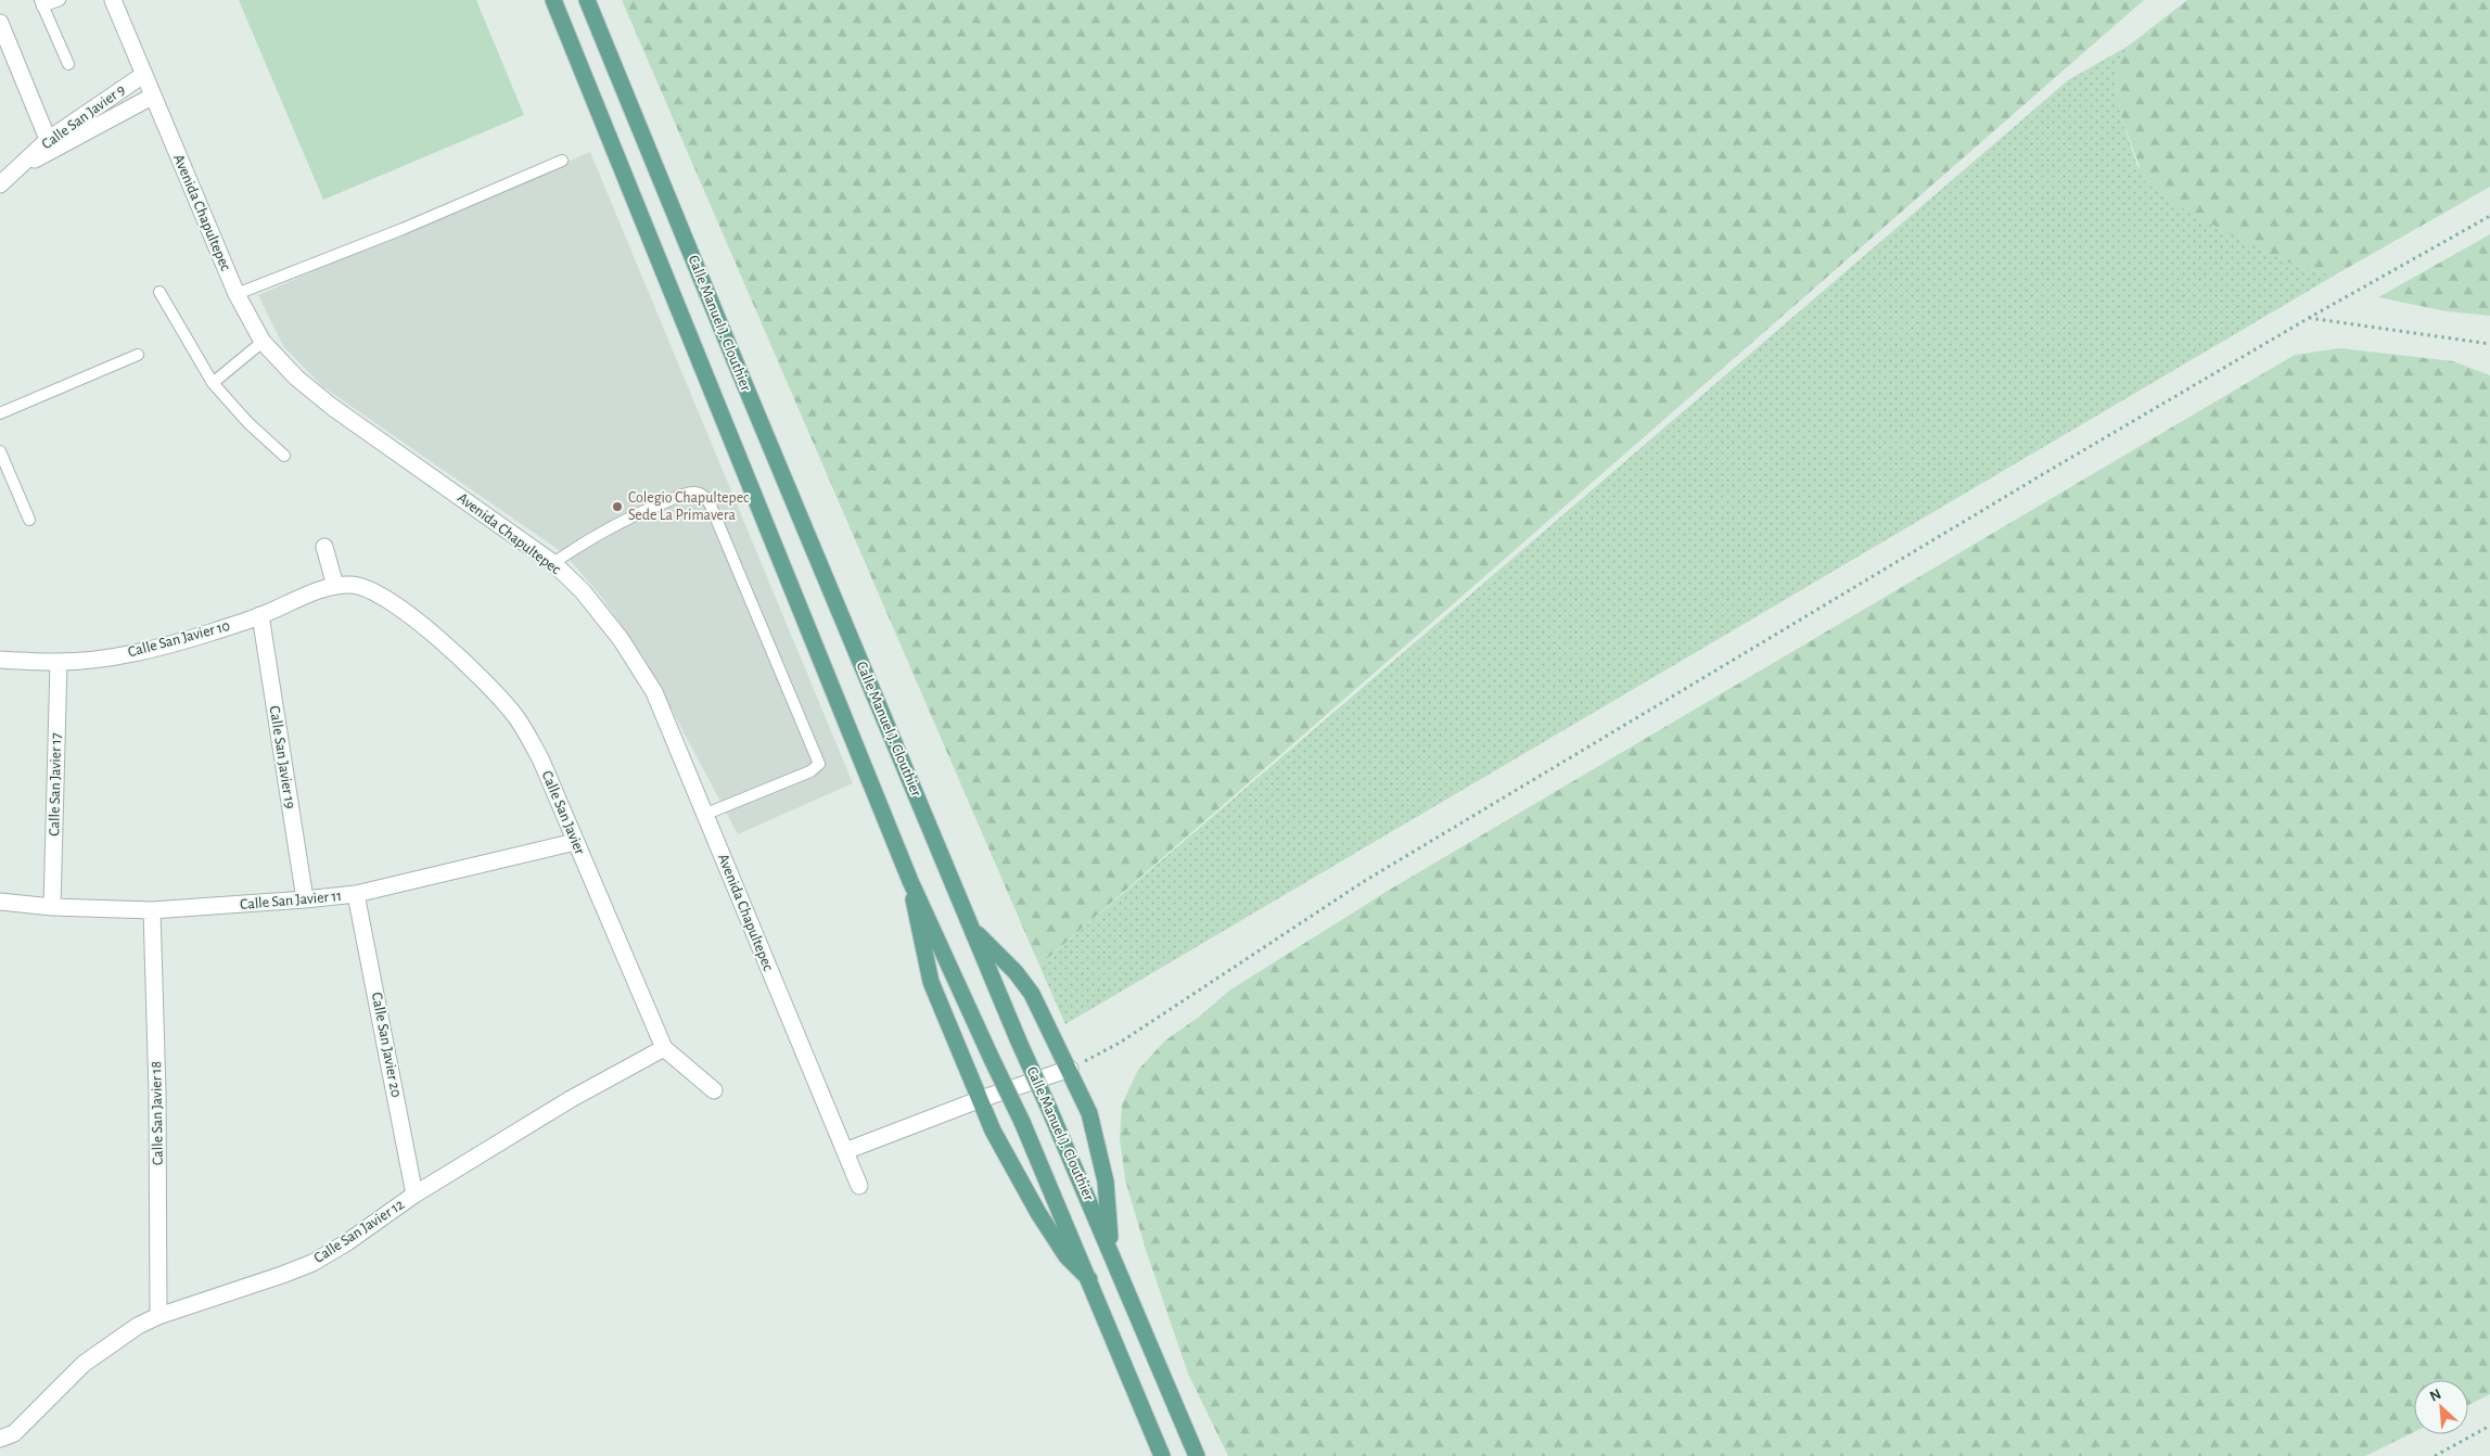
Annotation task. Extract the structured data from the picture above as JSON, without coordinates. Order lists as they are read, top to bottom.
{
  "streets": {
    "main road": ["Calle Manuel J. Clouthier"],
    "street": [
      "Calle San Javier 9",
      "Avenida Chapultepec",
      "Calle San Javier 10",
      "Calle San Javier 19",
      "Calle San Javier 17",
      "Calle San Javier",
      "Calle San Javier 11",
      "Calle San Javier 20",
      "Calle San Javier 18",
      "Calle San Javier 12"
    ]
  },
  "crossings": [
    ["Calle San Javier 9", "Avenida Chapultepec"],
    ["Calle San Javier 10", "Calle San Javier 19"],
    ["Calle San Javier 10", "Calle San Javier 17"],
    ["Calle San Javier 10", "Calle San Javier"],
    ["Calle San Javier 19", "Calle San Javier 11"],
    ["Calle San Javier 17", "Calle San Javier 11"],
    ["Calle San Javier", "Calle San Javier 11"],
    ["Calle San Javier", "Calle San Javier 12"],
    ["Calle San Javier 11", "Calle San Javier 20"],
    ["Calle San Javier 11", "Calle San Javier 18"],
    ["Calle San Javier 20", "Calle San Javier 12"],
    ["Calle San Javier 18", "Calle San Javier 12"]
  ],
  "places": ["Colegio Chapultepec Sede La Primavera"],
  "north": "top left"
}
